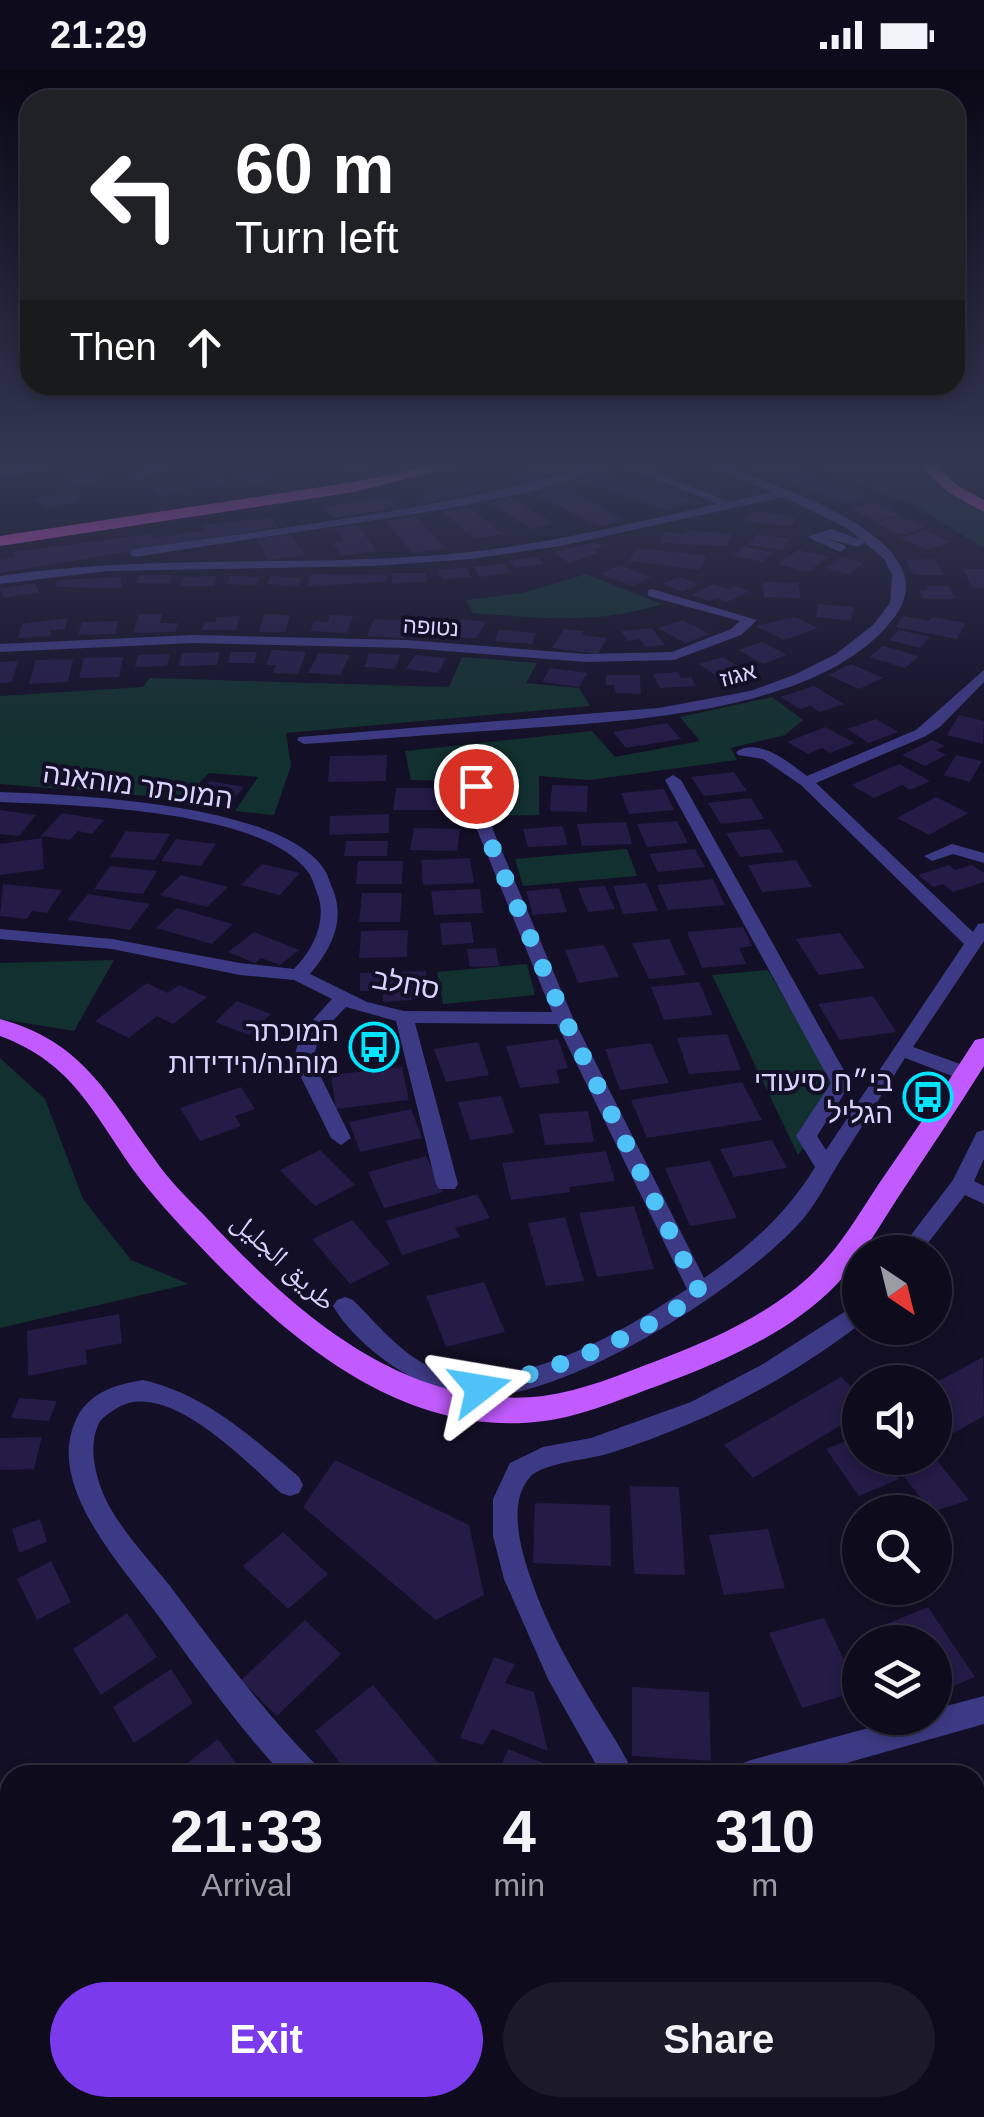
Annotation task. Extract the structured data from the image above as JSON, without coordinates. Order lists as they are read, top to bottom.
{
  "streets": {
    "main road": ["طريق الجليل"],
    "street": [
      "נטופה",
      "אגוז",
      "המוכתר מוהאנה",
      "סחלב"
    ]
  },
  "crossings": [
    ["המוכתר מוהאנה", "סחלב"]
  ],
  "places": {
    "bus stop": ["המוכתר מוהנה/הידידות", "בי״ח סיעודי הגליל"]
  },
  "north": "bottom right",
  "page": {
    "status": "21:29",
    "turn": ["60 m", "Turn left"],
    "then": "Then",
    "eta": [
      "21:33",
      "Arrival",
      "4",
      "min",
      "310",
      "m"
    ],
    "buttons": ["Exit", "Share"]
  }
}
